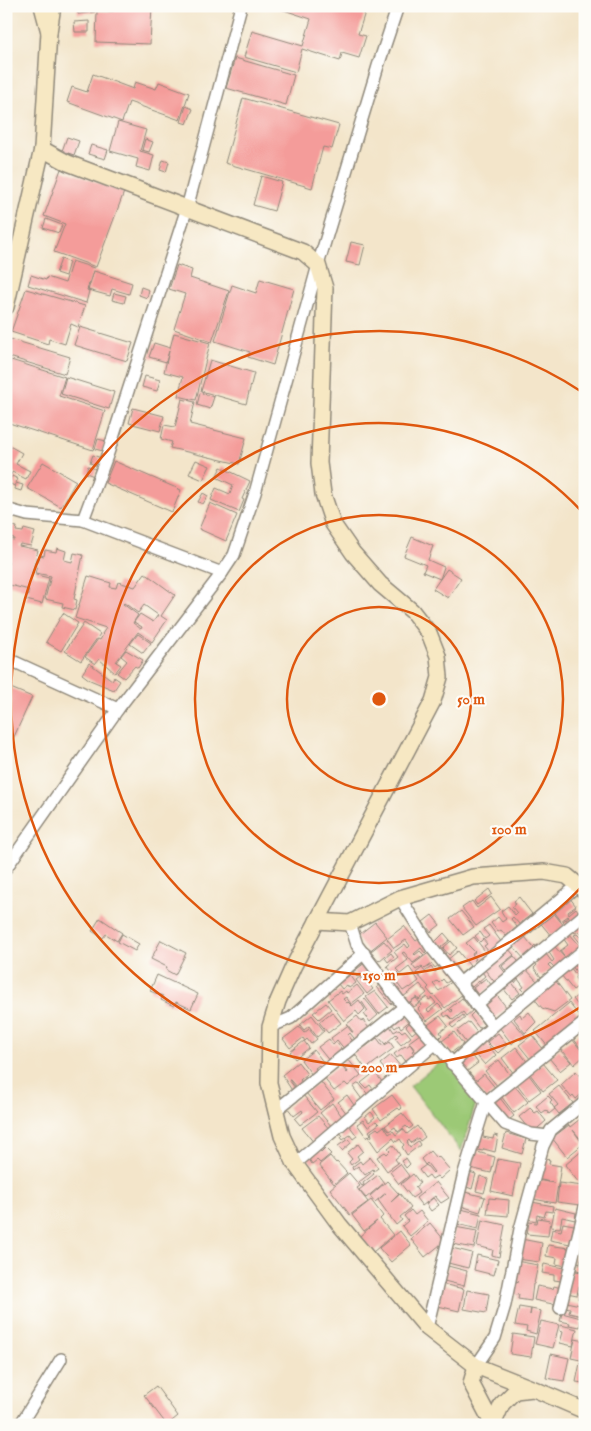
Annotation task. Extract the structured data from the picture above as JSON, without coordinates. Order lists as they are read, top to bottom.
{
  "rings": [
    "50 m",
    "100 m",
    "150 m",
    "200 m"
  ]
}
